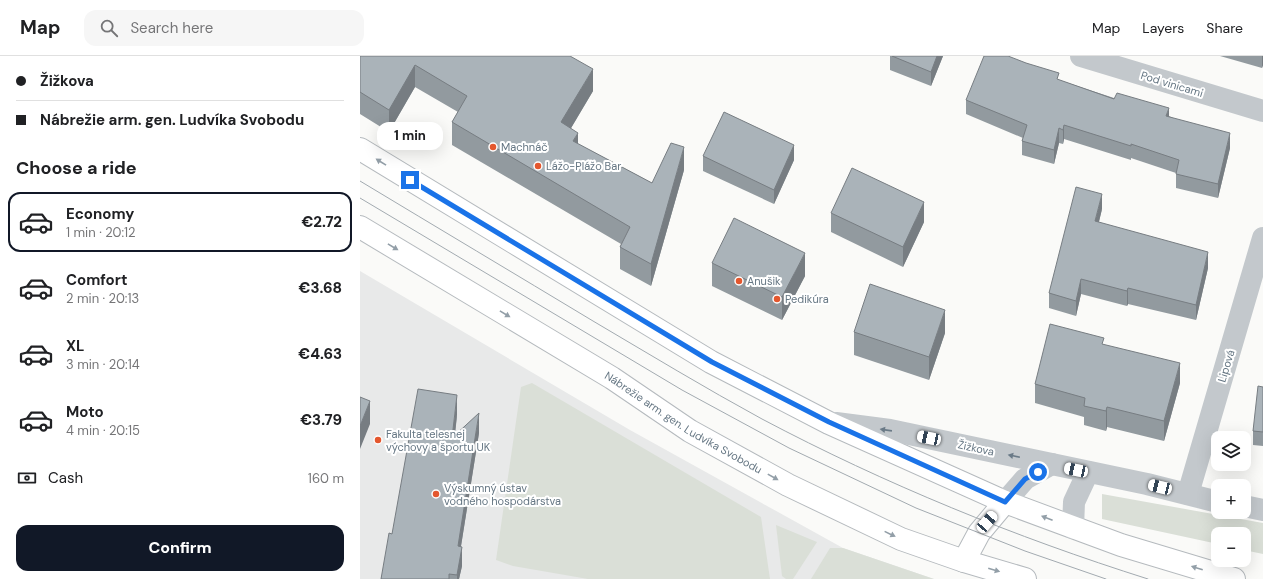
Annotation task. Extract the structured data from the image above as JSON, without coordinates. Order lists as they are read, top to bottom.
{
  "streets": {
    "main road": ["Nábrežie arm. gen. Ludvíka Svobodu"],
    "street": ["Pod vinicami", "Lipová", "Žižkova"]
  },
  "crossings": [
    ["Lipová", "Žižkova"]
  ],
  "one_way": ["Žižkova"],
  "places": [
    "Machnáč",
    "Lážo-Plážo Bar",
    "Anušik",
    "Pedikúra",
    "Fakulta telesnej výchovy a športu UK",
    "Výskumný ústav vodného hospodárstva"
  ],
  "page": {
    "header": "Map",
    "search": "Search here",
    "nav": ["Map", "Layers", "Share"],
    "banner": ["Žižkova", "Nábrežie arm. gen. Ludvíka Svobodu"],
    "bubble": "1 min",
    "heading": "Choose a ride",
    "list": [
      {
        "name": "Economy",
        "note": "1 min · 20:12",
        "value": "€2.72"
      },
      {
        "name": "Comfort",
        "note": "2 min · 20:13",
        "value": "€3.68"
      },
      {
        "name": "XL",
        "note": "3 min · 20:14",
        "value": "€4.63"
      },
      {
        "name": "Moto",
        "note": "4 min · 20:15",
        "value": "€3.79"
      }
    ],
    "map_buttons": ["+", "−"],
    "pay": ["Cash", "160 m"],
    "buttons": "Confirm"
  }
}
